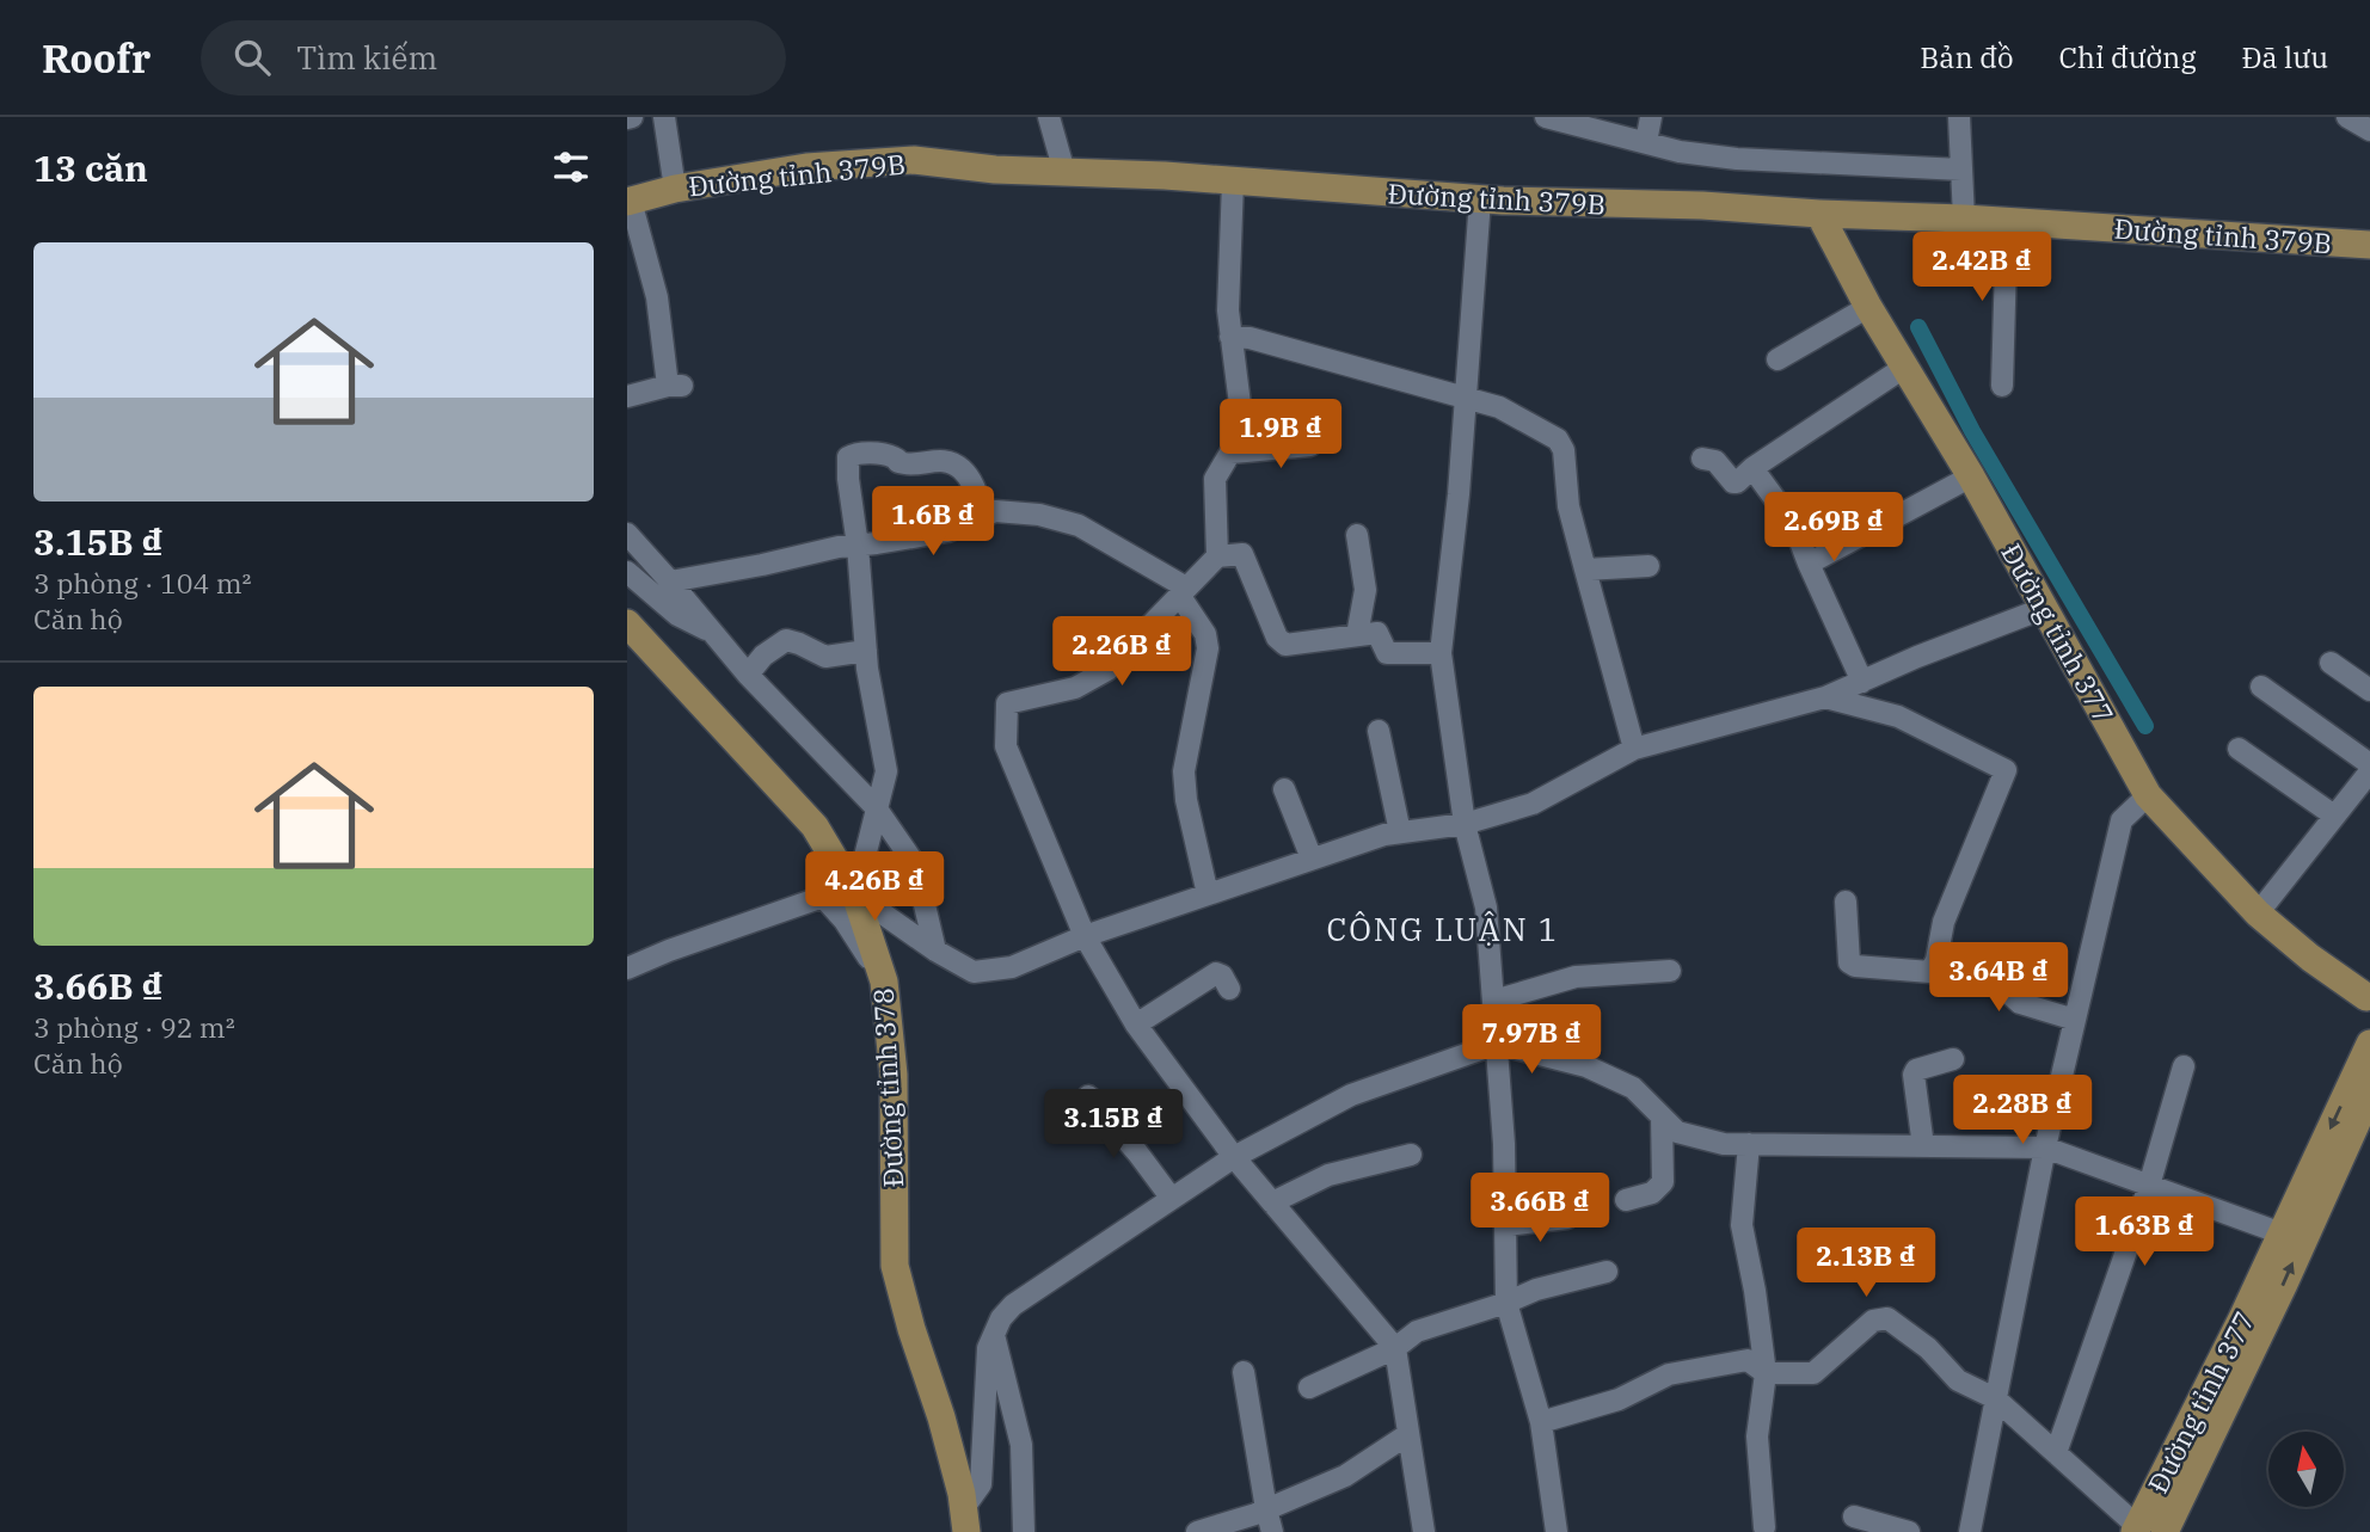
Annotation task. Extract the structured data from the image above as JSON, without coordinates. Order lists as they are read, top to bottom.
{
  "streets": {
    "main road": ["Đường tỉnh 379B", "Đường tỉnh 377", "Đường tỉnh 378"]
  },
  "crossings": [
    ["Đường tỉnh 379B", "Đường tỉnh 377"]
  ],
  "districts": ["CÔNG LUẬN 1"],
  "north": "top",
  "page": {
    "header": "Roofr",
    "search": "Tìm kiếm",
    "nav": ["Bản đồ", "Chỉ đường", "Đã lưu"],
    "heading": "13 căn",
    "list": [
      {
        "name": "3.15B ₫",
        "note": "3 phòng · 104 m² · Căn hộ"
      },
      {
        "name": "3.66B ₫",
        "note": "3 phòng · 92 m² · Căn hộ"
      }
    ],
    "price": [
      "2.42B ₫",
      "1.9B ₫",
      "1.6B ₫",
      "2.69B ₫",
      "2.26B ₫",
      "4.26B ₫",
      "3.64B ₫",
      "7.97B ₫",
      "2.28B ₫",
      "3.15B ₫",
      "3.66B ₫",
      "1.63B ₫",
      "2.13B ₫"
    ]
  }
}
